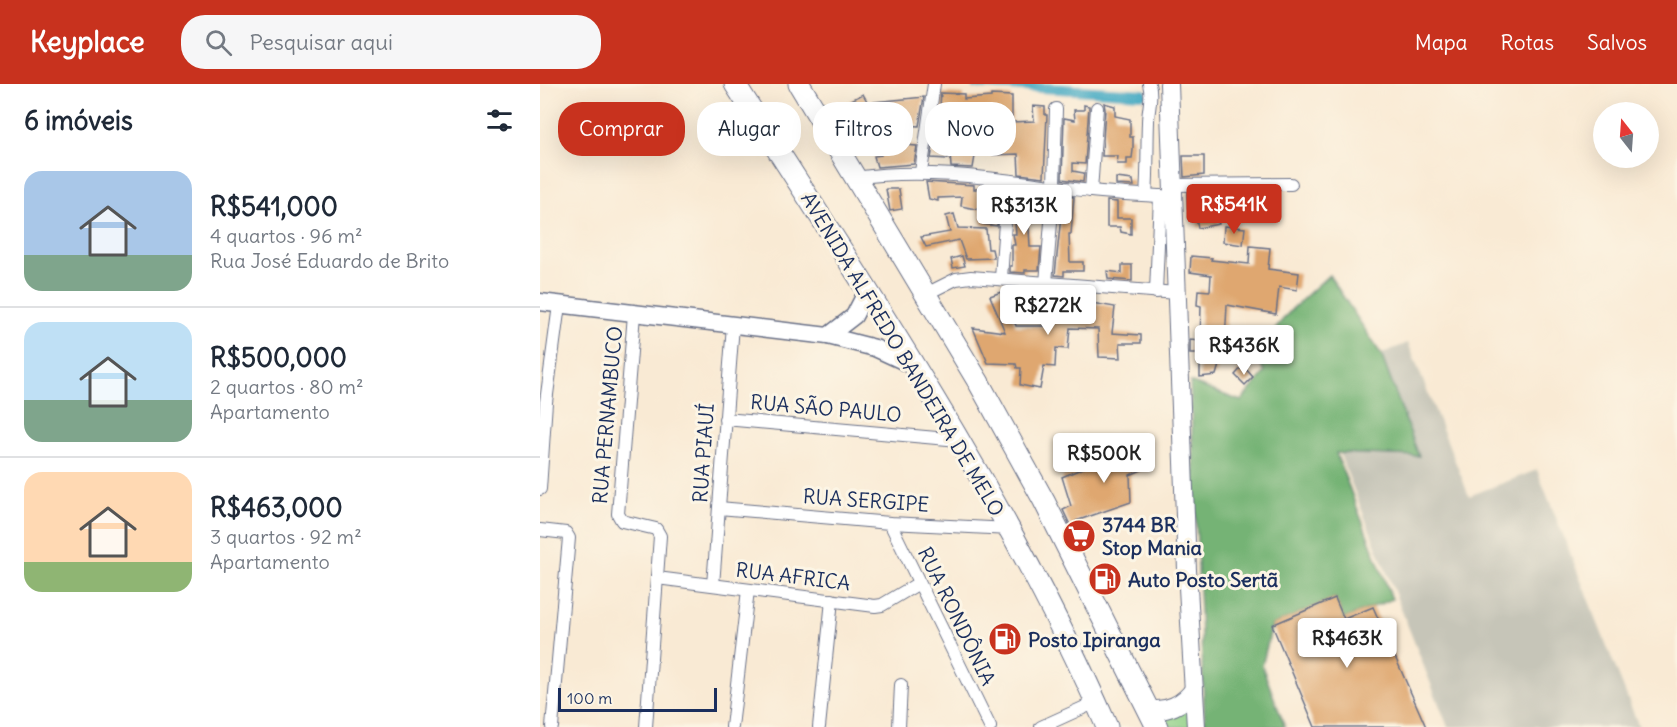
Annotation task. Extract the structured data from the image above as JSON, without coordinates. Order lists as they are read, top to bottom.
{
  "streets": {
    "highway": ["AVENIDA ALFREDO BANDEIRA DE MELO"],
    "street": [
      "RUA SÃO PAULO",
      "RUA PERNAMBUCO",
      "RUA PIAUÍ",
      "RUA SERGIPE",
      "RUA AFRICA",
      "RUA RONDÔNIA"
    ]
  },
  "crossings": [
    ["AVENIDA ALFREDO BANDEIRA DE MELO", "RUA SÃO PAULO"],
    ["AVENIDA ALFREDO BANDEIRA DE MELO", "RUA SERGIPE"],
    ["RUA SÃO PAULO", "RUA PIAUÍ"],
    ["RUA PERNAMBUCO", "RUA AFRICA"],
    ["RUA PIAUÍ", "RUA SERGIPE"],
    ["RUA PIAUÍ", "RUA AFRICA"],
    ["RUA SERGIPE", "RUA RONDÔNIA"],
    ["RUA AFRICA", "RUA RONDÔNIA"]
  ],
  "places": {
    "supermarket": ["3744 BR Stop Mania"],
    "fuel station": ["Auto Posto Sertã", "Posto Ipiranga"]
  },
  "scale_bar": "100 m",
  "north": "top",
  "page": {
    "header": "Keyplace",
    "search": "Pesquisar aqui",
    "nav": ["Mapa", "Rotas", "Salvos"],
    "heading": "6 imóveis",
    "chip": [
      "Comprar",
      "Alugar",
      "Filtros",
      "Novo"
    ],
    "list": [
      {
        "name": "R$541,000",
        "note": "4 quartos · 96 m² · Rua José Eduardo de Brito"
      },
      {
        "name": "R$500,000",
        "note": "2 quartos · 80 m² · Apartamento"
      },
      {
        "name": "R$463,000",
        "note": "3 quartos · 92 m² · Apartamento"
      }
    ],
    "price": [
      "R$541K",
      "R$313K",
      "R$272K",
      "R$436K",
      "R$500K",
      "R$463K"
    ],
    "scale": "100 m"
  }
}
